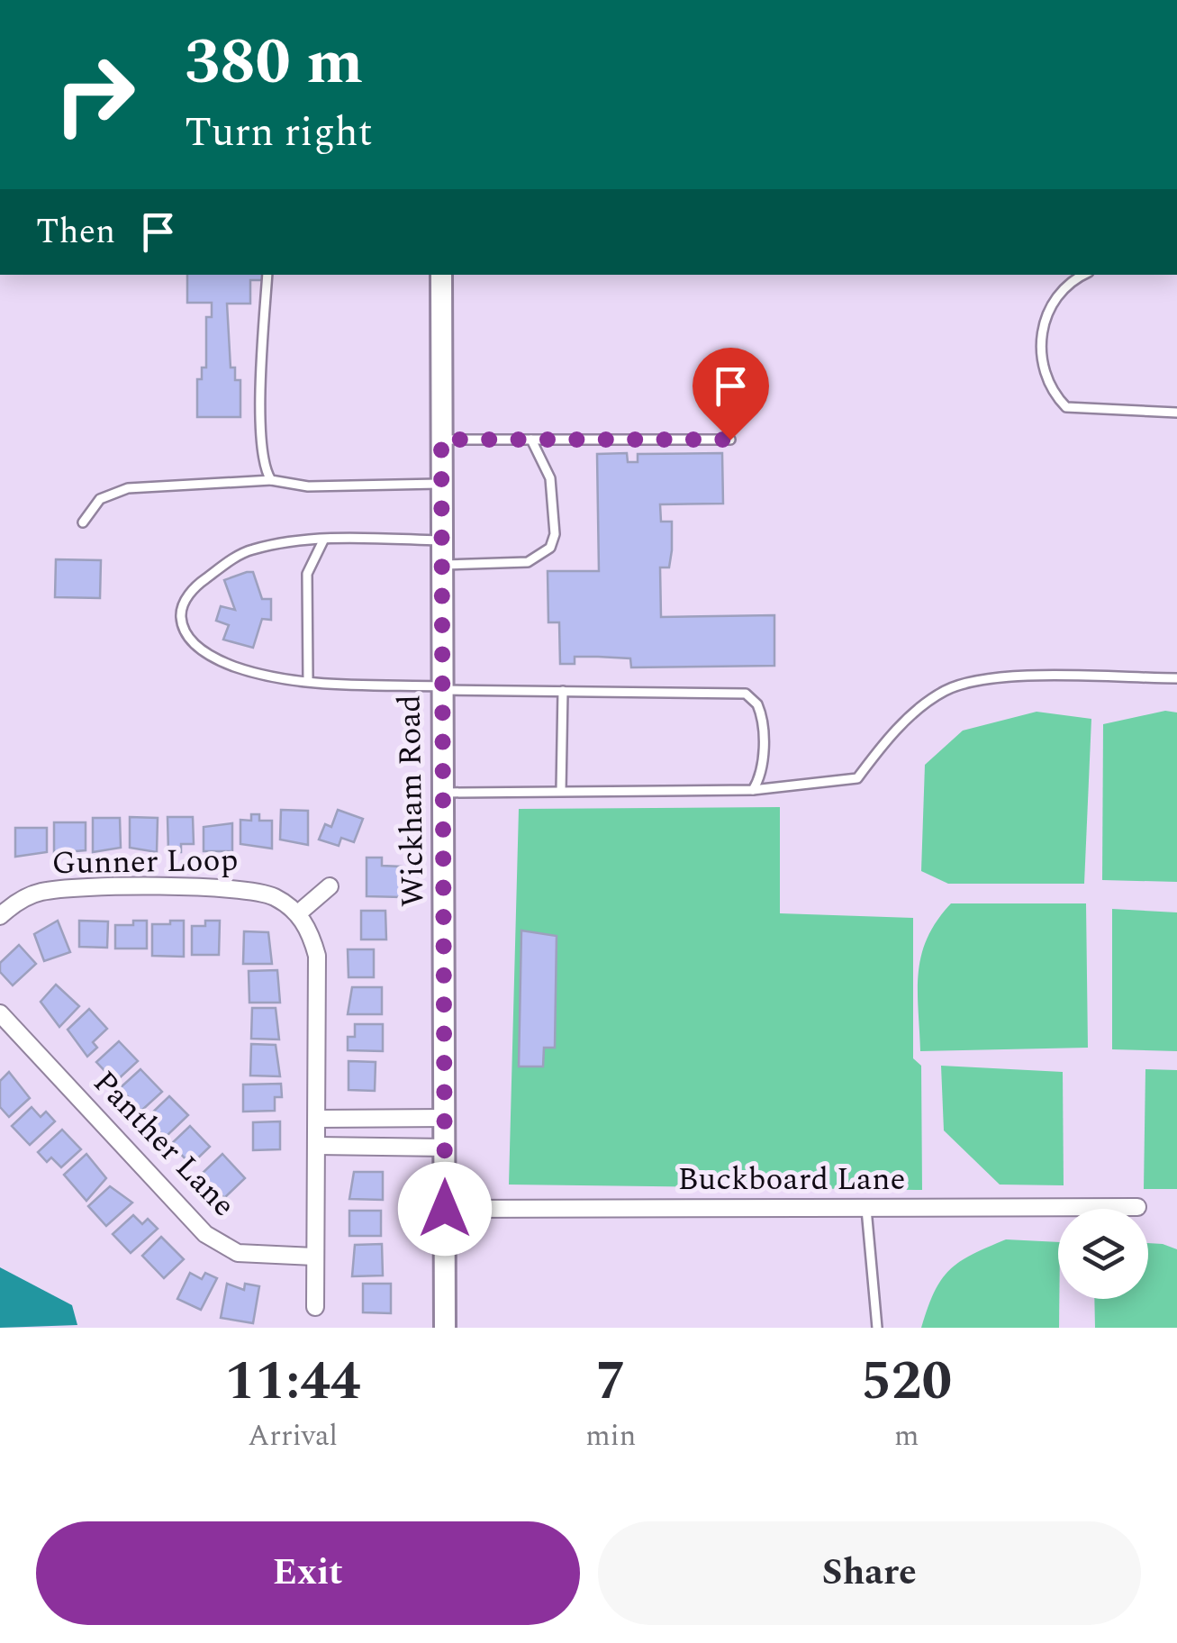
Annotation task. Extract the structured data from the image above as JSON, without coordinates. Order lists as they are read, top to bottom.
{
  "streets": {
    "street": [
      "Wickham Road",
      "Gunner Loop",
      "Panther Lane",
      "Buckboard Lane"
    ]
  },
  "crossings": [
    ["Wickham Road", "Buckboard Lane"]
  ],
  "page": {
    "turn": ["380 m", "Turn right"],
    "then": "Then",
    "eta": [
      "11:44",
      "Arrival",
      "7",
      "min",
      "520",
      "m"
    ],
    "buttons": ["Exit", "Share"]
  }
}
